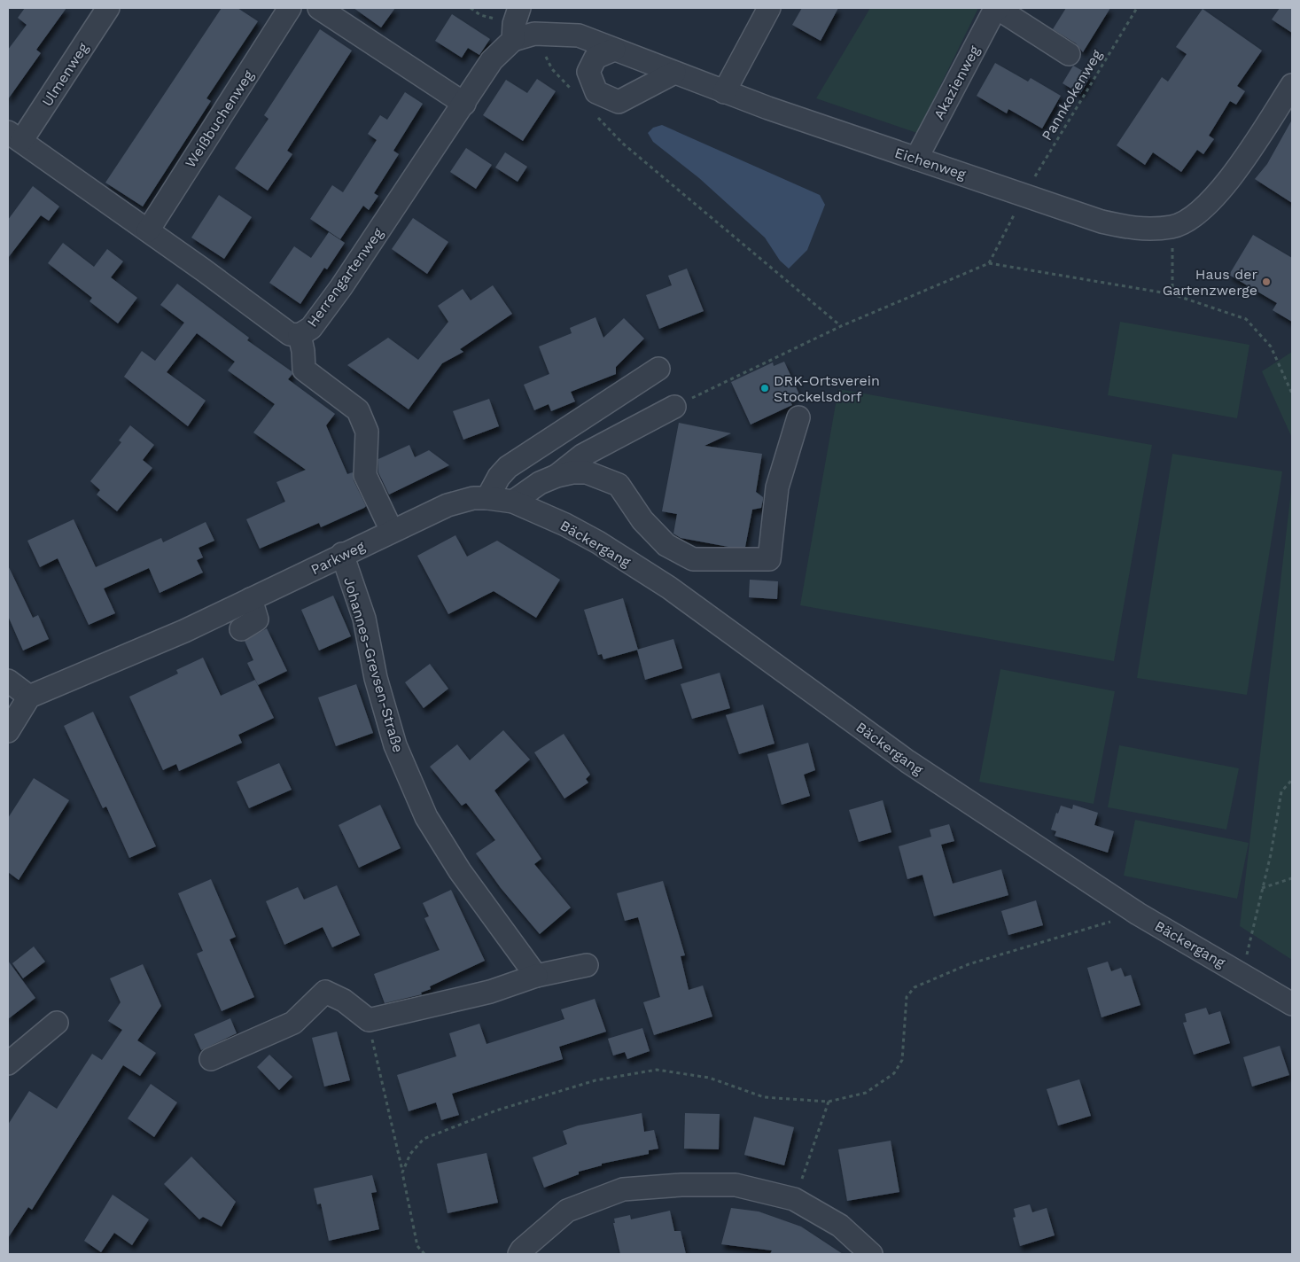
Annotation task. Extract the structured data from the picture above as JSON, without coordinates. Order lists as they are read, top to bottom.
{
  "streets": {
    "street": [
      "Ulmenweg",
      "Akazienweg",
      "Weißbuchenweg",
      "Eichenweg",
      "Herrengartenweg",
      "Bäckergang",
      "Parkweg",
      "Johannes-Grevsen-Straße"
    ],
    "path": ["Pannkokenweg"]
  },
  "crossings": [
    ["Ulmenweg", "Herrengartenweg"],
    ["Akazienweg", "Eichenweg"],
    ["Pannkokenweg", "Eichenweg"],
    ["Weißbuchenweg", "Herrengartenweg"],
    ["Eichenweg", "Herrengartenweg"],
    ["Bäckergang", "Parkweg"],
    ["Parkweg", "Johannes-Grevsen-Straße"]
  ],
  "places": ["Haus der Gartenzwerge", "DRK-Ortsverein Stockelsdorf"]
}
